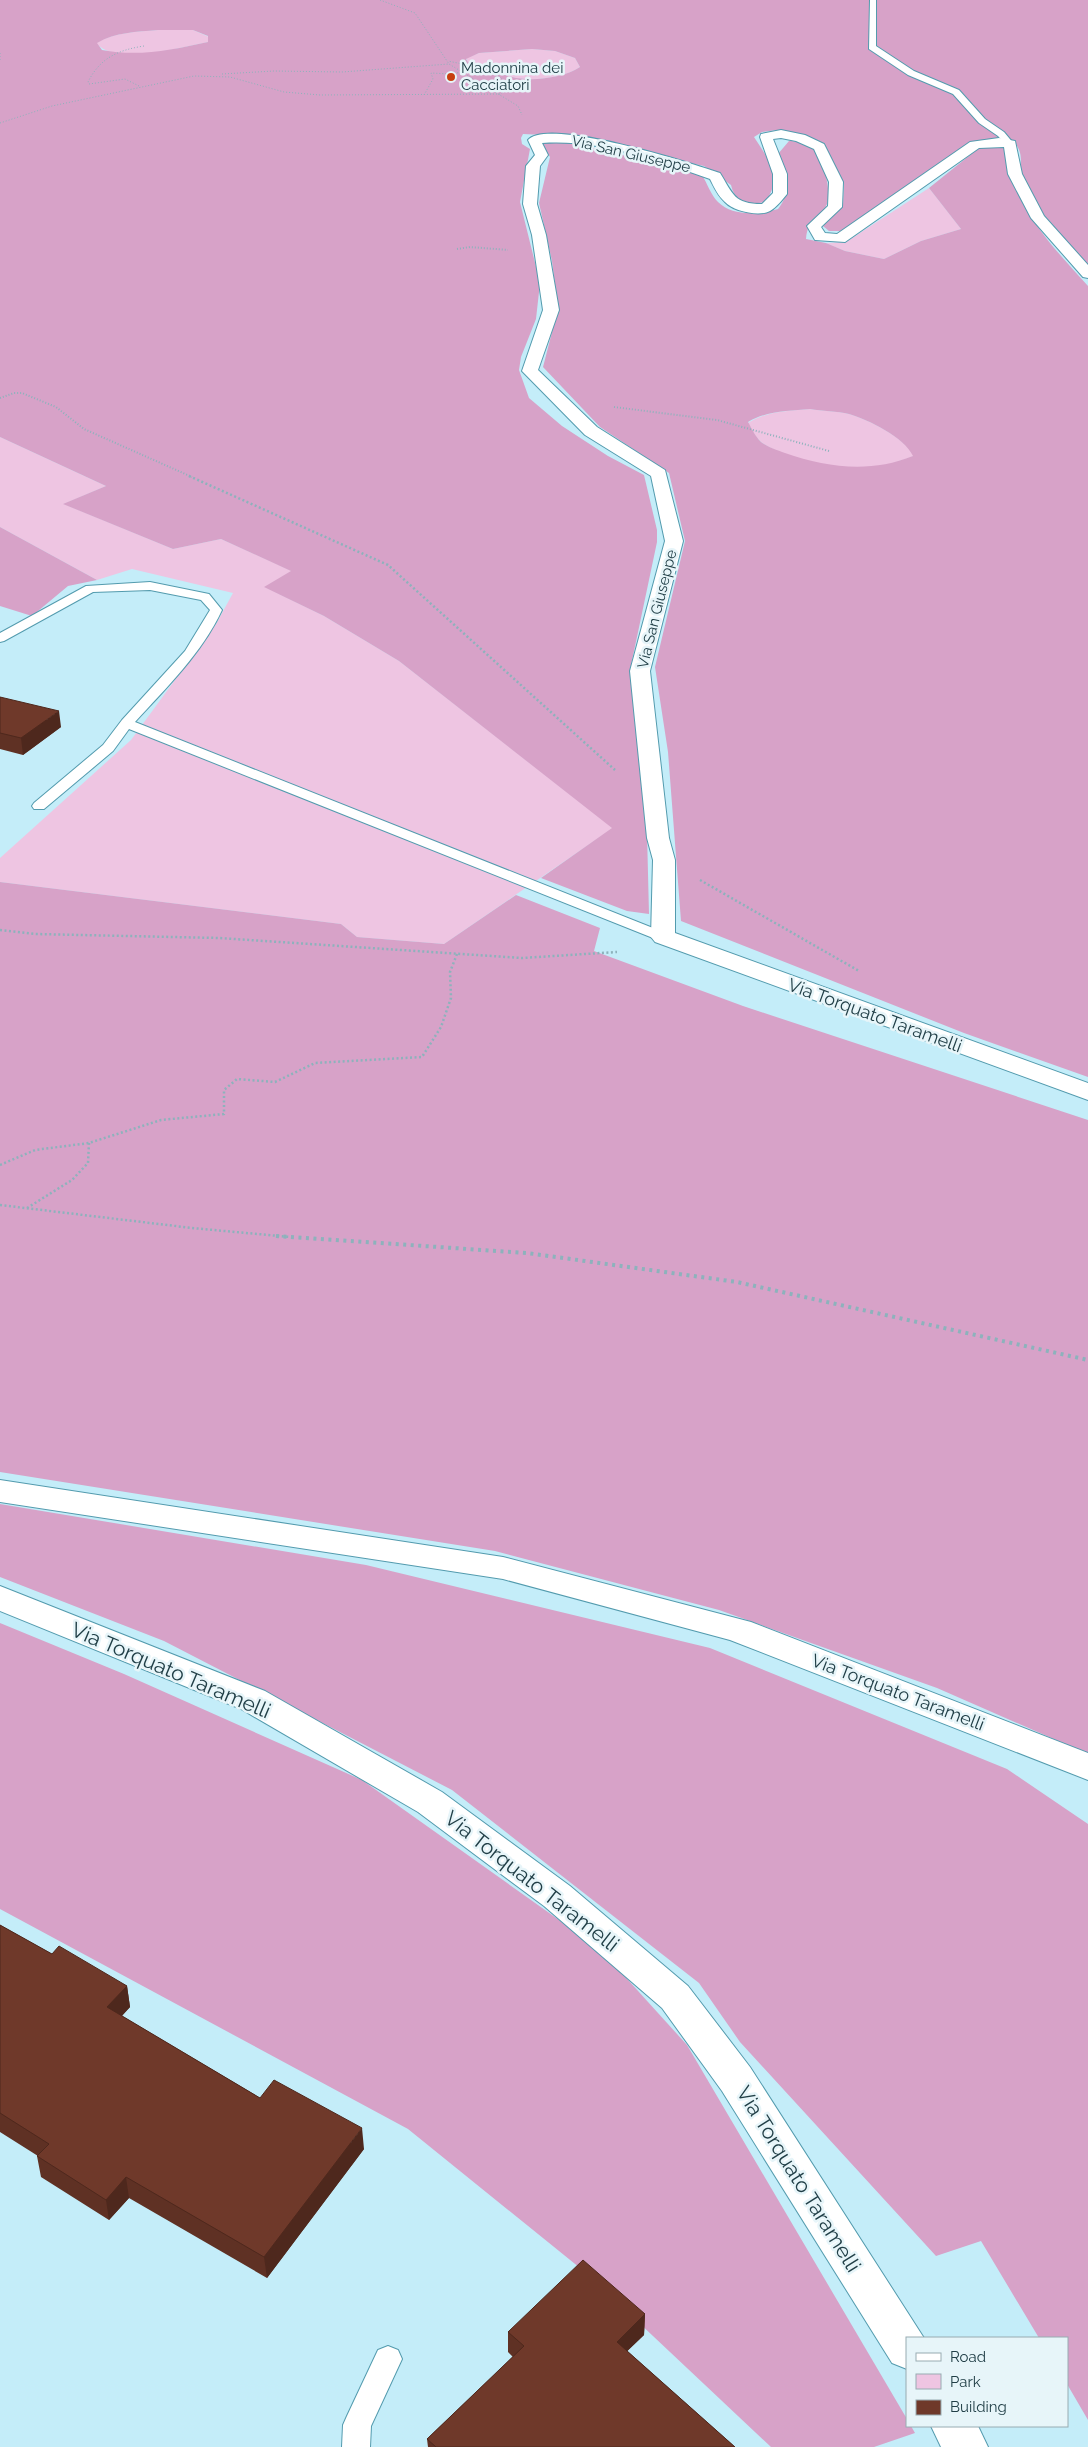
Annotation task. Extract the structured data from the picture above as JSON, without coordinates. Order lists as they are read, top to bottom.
{
  "streets": {
    "street": ["Via San Giuseppe", "Via Torquato Taramelli"]
  },
  "crossings": [
    ["Via San Giuseppe", "Via Torquato Taramelli"]
  ],
  "places": ["Madonnina dei Cacciatori"],
  "legend": ["Road", "Park", "Building"]
}
